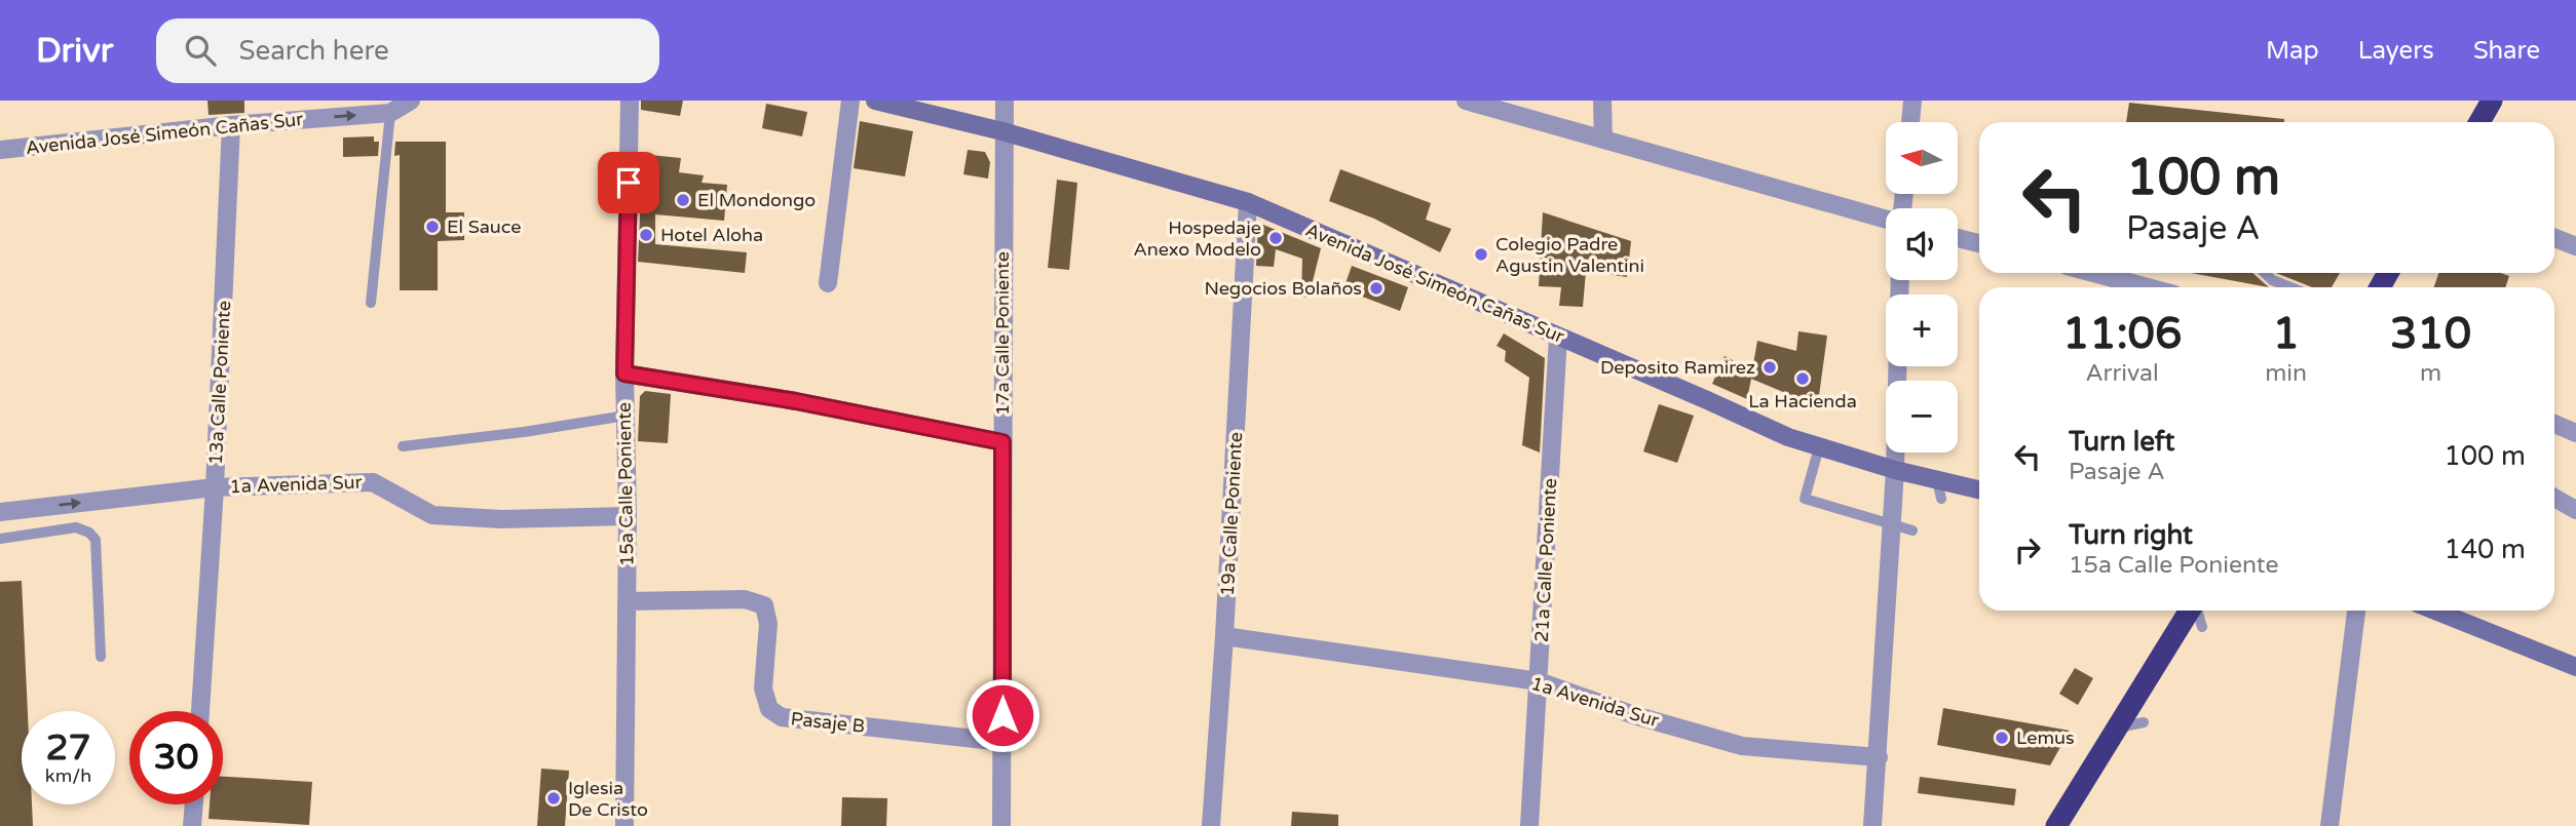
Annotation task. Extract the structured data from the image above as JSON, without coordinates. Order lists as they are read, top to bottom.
{
  "streets": {
    "main road": ["Avenida José Simeón Cañas Sur"],
    "street": [
      "17a Calle Poniente",
      "13a Calle Poniente",
      "1a Avenida Sur",
      "15a Calle Poniente",
      "19a Calle Poniente",
      "21a Calle Poniente",
      "Pasaje B"
    ]
  },
  "crossings": [
    ["Avenida José Simeón Cañas Sur", "17a Calle Poniente"],
    ["Avenida José Simeón Cañas Sur", "13a Calle Poniente"],
    ["Avenida José Simeón Cañas Sur", "19a Calle Poniente"],
    ["Avenida José Simeón Cañas Sur", "21a Calle Poniente"],
    ["17a Calle Poniente", "Pasaje B"],
    ["13a Calle Poniente", "1a Avenida Sur"],
    ["1a Avenida Sur", "15a Calle Poniente"],
    ["1a Avenida Sur", "19a Calle Poniente"],
    ["1a Avenida Sur", "21a Calle Poniente"],
    ["15a Calle Poniente", "Pasaje B"]
  ],
  "places": [
    "El Mondongo",
    "El Sauce",
    "Hotel Aloha",
    "Hospedaje Anexo Modelo",
    "Colegio Padre Agustin Valentini",
    "Negocios Bolaños",
    "Deposito Ramirez",
    "La Hacienda",
    "Lemus",
    "Iglesia De Cristo"
  ],
  "north": "left",
  "page": {
    "header": "Drivr",
    "search": "Search here",
    "nav": ["Map", "Layers", "Share"],
    "map_buttons": ["+", "−"],
    "turn": ["100 m", "Pasaje A"],
    "eta": [
      "11:06",
      "Arrival",
      "1",
      "min",
      "310",
      "m"
    ],
    "list": [
      {
        "name": "Turn left",
        "note": "Pasaje A",
        "value": "100 m"
      },
      {
        "name": "Turn right",
        "note": "15a Calle Poniente",
        "value": "140 m"
      }
    ],
    "speed": "27 km/h",
    "limit": "30"
  }
}
